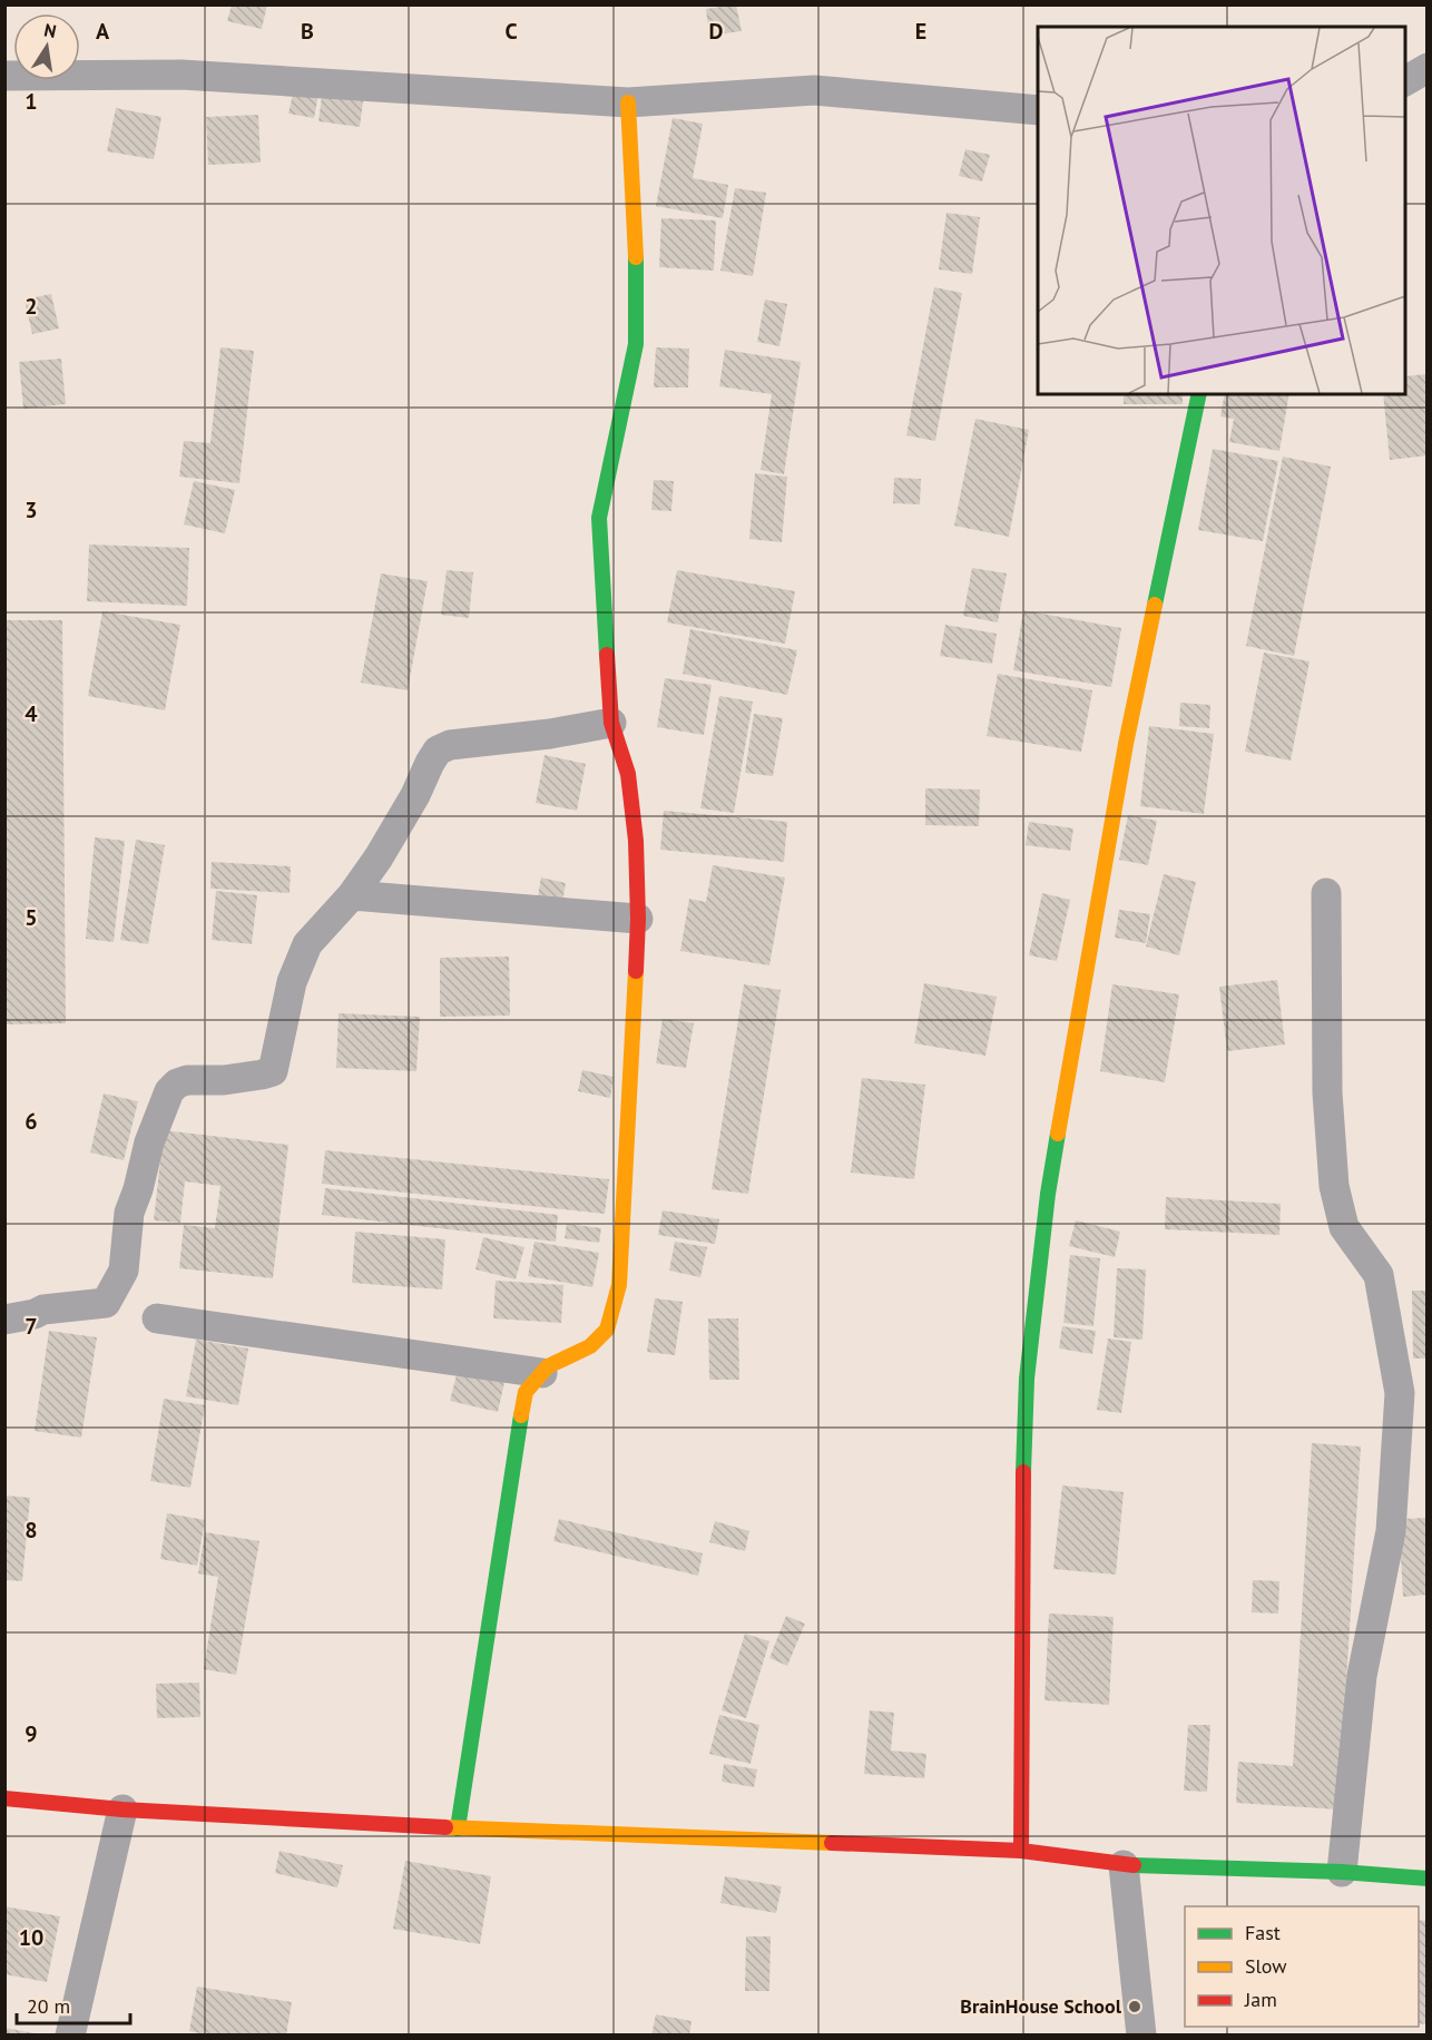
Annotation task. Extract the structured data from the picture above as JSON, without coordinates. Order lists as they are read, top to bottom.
{
  "places": ["BrainHouse School"],
  "legend": ["Fast", "Slow", "Jam"],
  "scale_bar": "20 m",
  "north": "top",
  "grid": {
    "columns": [
      "A",
      "B",
      "C",
      "D",
      "E"
    ],
    "rows": [
      "1",
      "2",
      "3",
      "4",
      "5",
      "6",
      "7",
      "8",
      "9",
      "10"
    ]
  }
}
